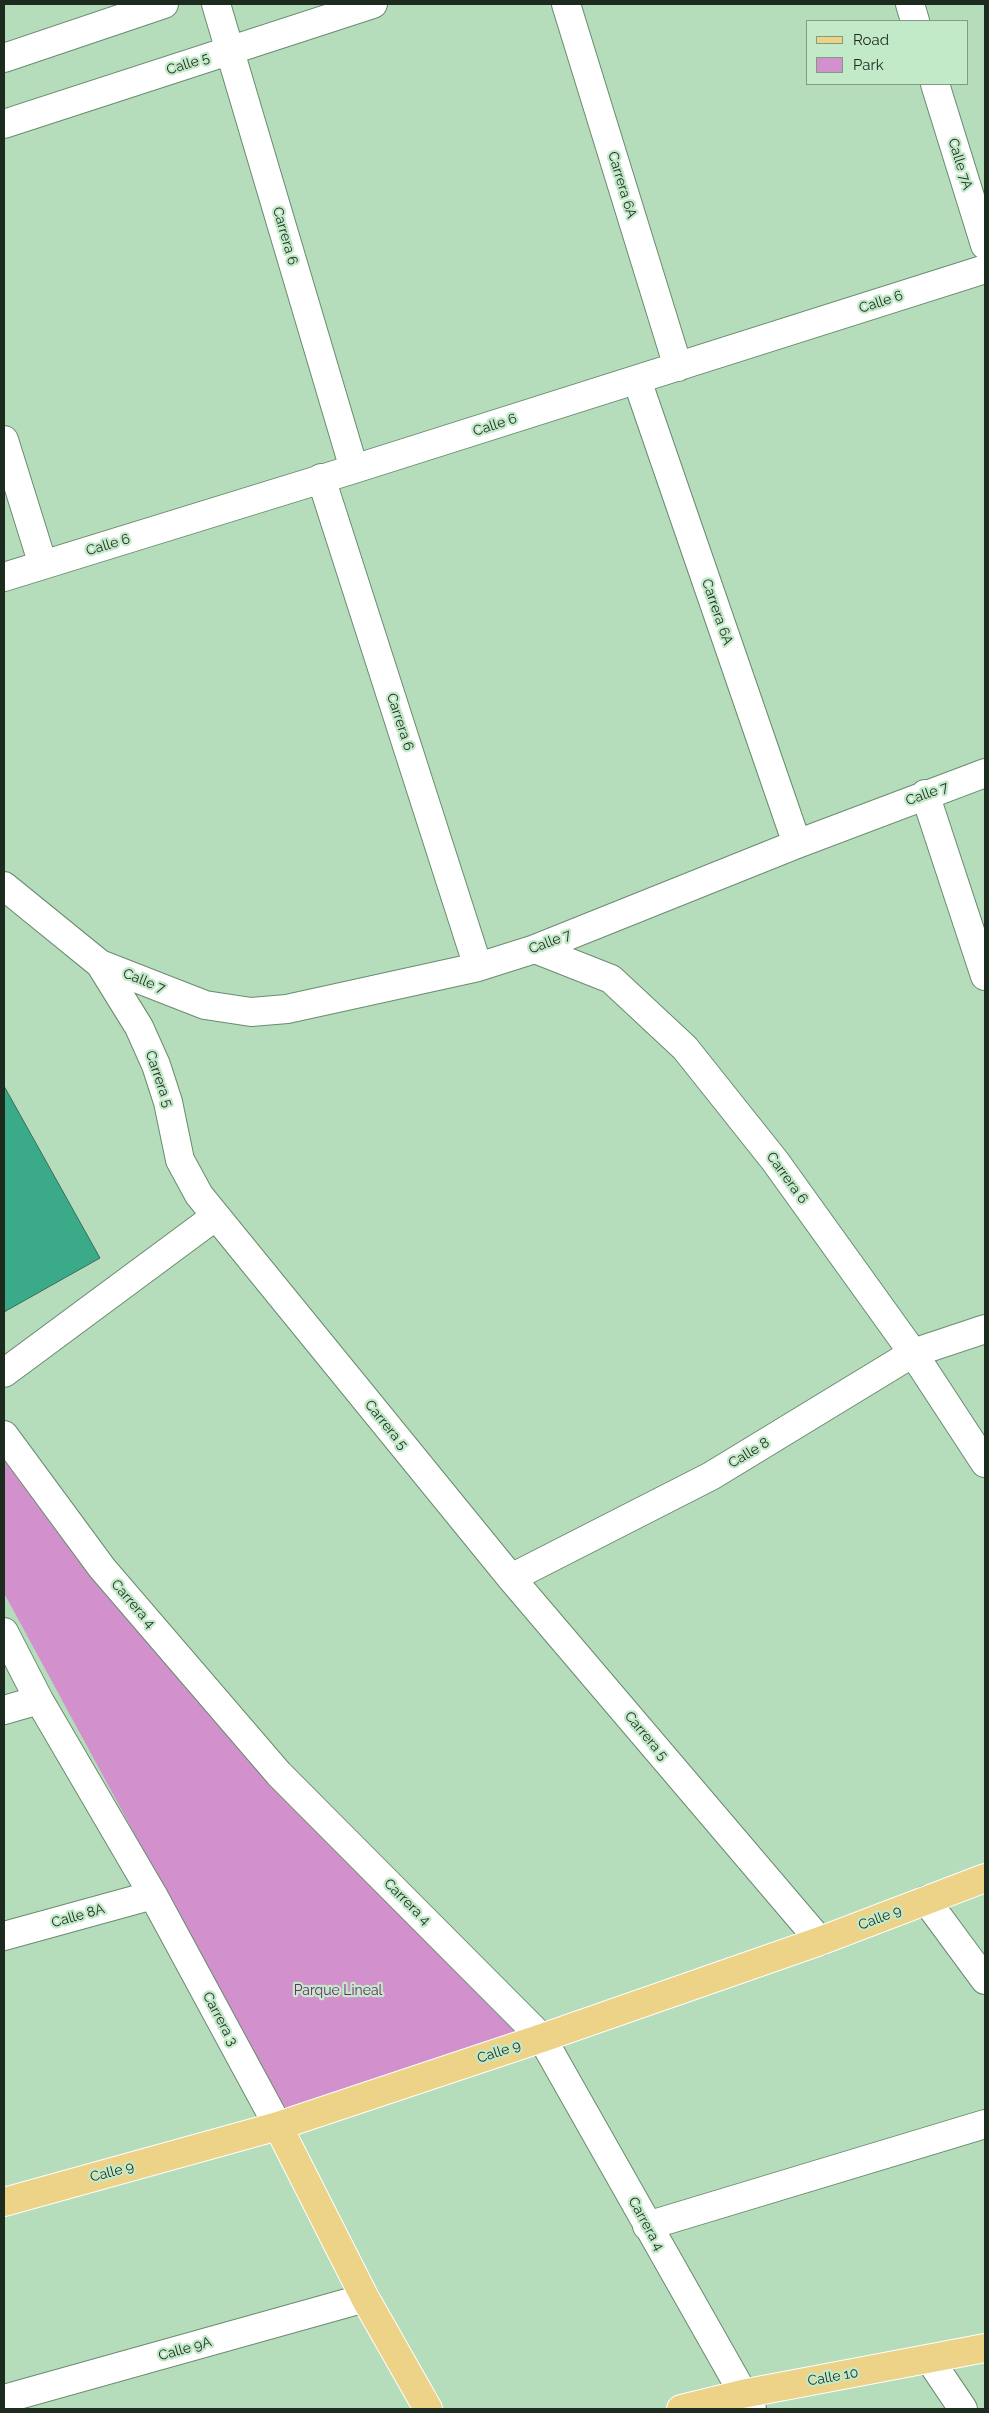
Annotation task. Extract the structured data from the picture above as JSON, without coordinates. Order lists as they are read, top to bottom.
{
  "streets": {
    "main road": ["Calle 9", "Carrera 3", "Calle 10"],
    "street": [
      "Calle 5",
      "Calle 7A",
      "Carrera 6A",
      "Carrera 6",
      "Calle 6",
      "Calle 7",
      "Carrera 5",
      "Calle 8",
      "Carrera 4",
      "Calle 8A",
      "Calle 9A"
    ]
  },
  "crossings": [
    ["Calle 5", "Carrera 6"],
    ["Carrera 6A", "Calle 6"],
    ["Carrera 6A", "Calle 7"],
    ["Carrera 6", "Calle 6"],
    ["Carrera 6", "Calle 7"],
    ["Carrera 6", "Calle 8"],
    ["Calle 7", "Carrera 5"],
    ["Carrera 5", "Calle 8"],
    ["Carrera 5", "Calle 9"],
    ["Carrera 4", "Calle 9"],
    ["Carrera 4", "Calle 10"],
    ["Calle 8A", "Carrera 3"],
    ["Calle 9", "Carrera 3"],
    ["Carrera 3", "Calle 9A"]
  ],
  "parks": ["Parque Lineal"],
  "legend": ["Road", "Park"]
}
